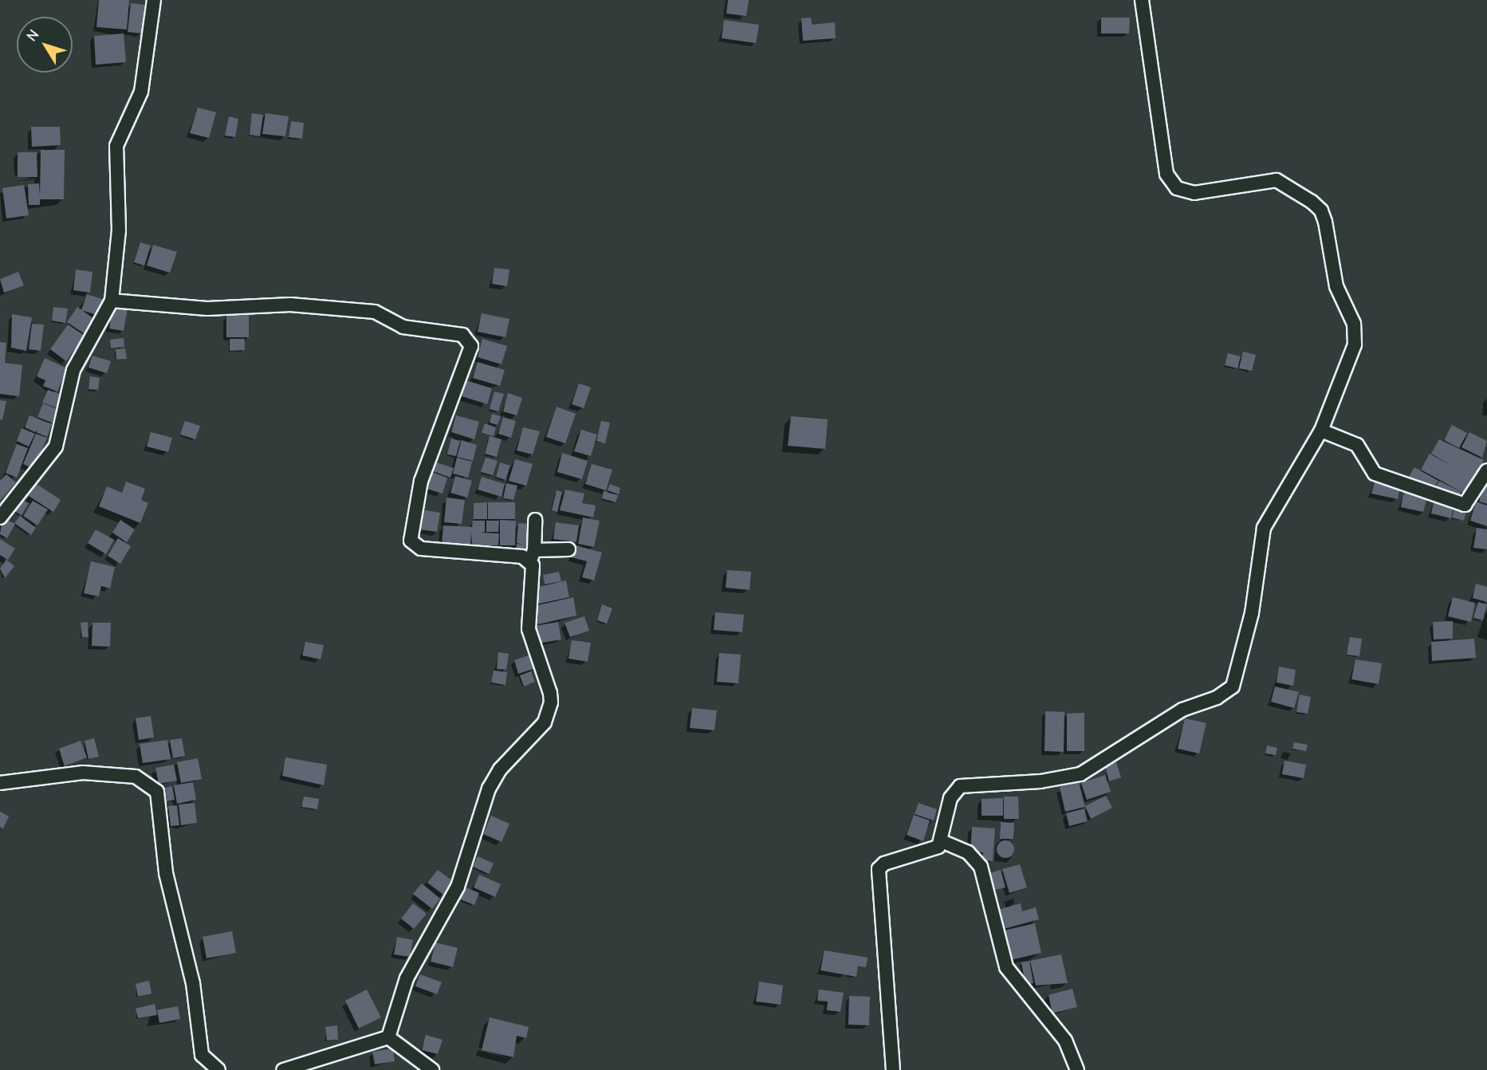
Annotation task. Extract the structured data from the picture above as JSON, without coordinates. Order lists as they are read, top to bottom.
{
  "north": "top left"
}
